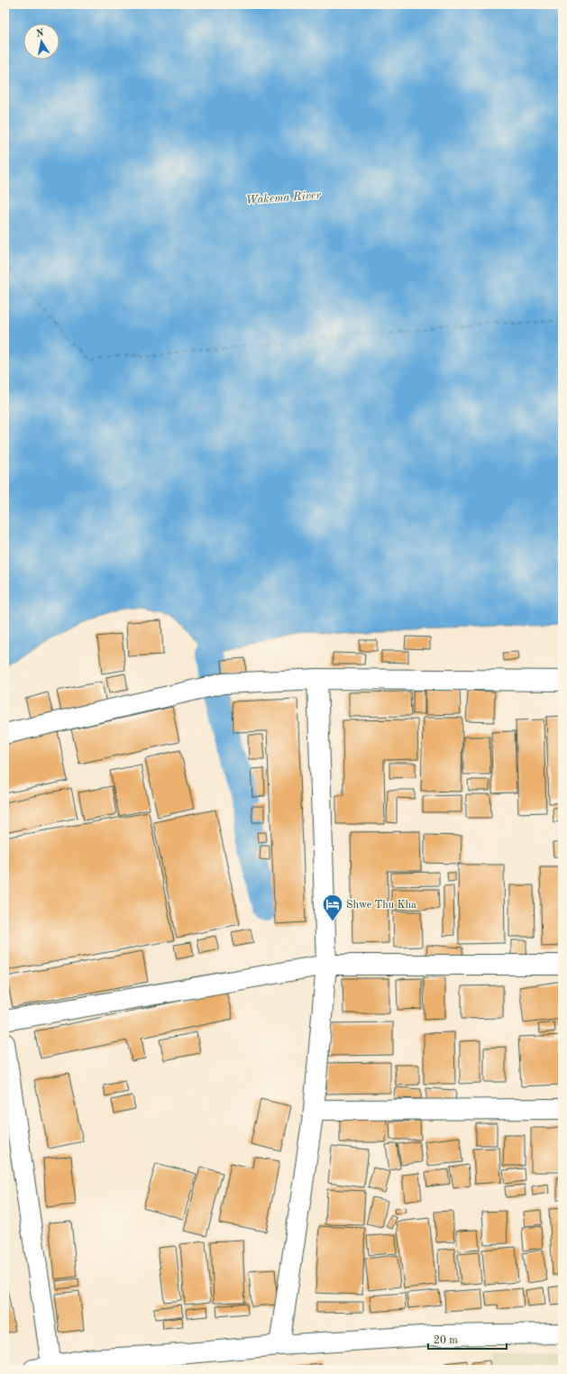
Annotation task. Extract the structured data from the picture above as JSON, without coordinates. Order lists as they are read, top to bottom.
{
  "water": ["Wakema River"],
  "places": {
    "hotel": ["Shwe Thu Kha"]
  },
  "scale_bar": "20 m",
  "north": "top"
}
